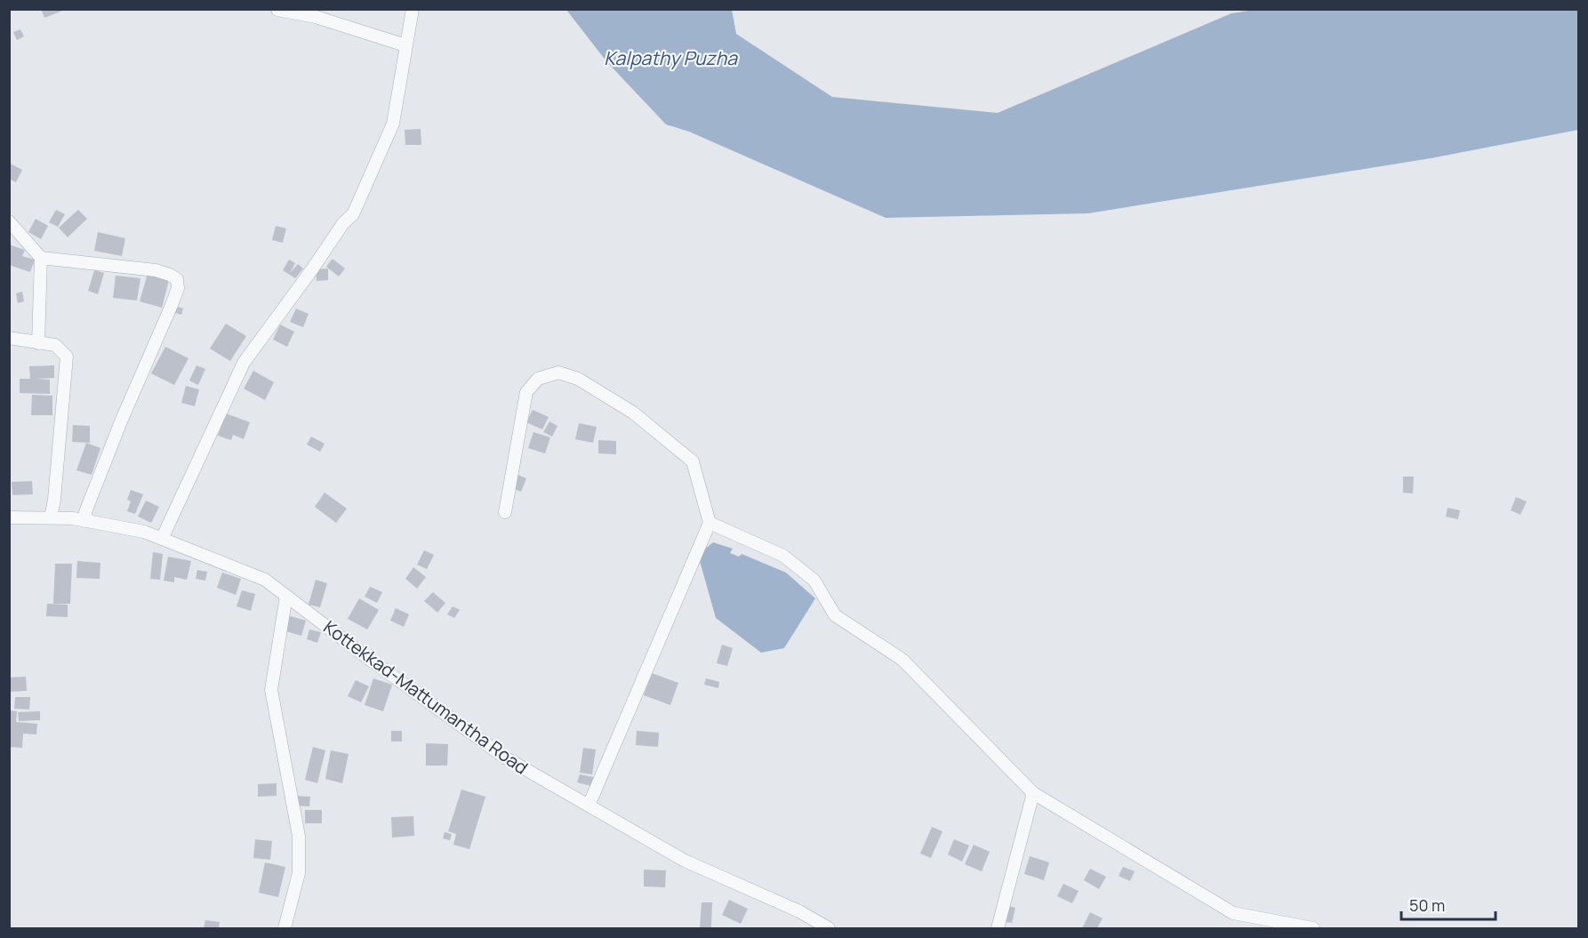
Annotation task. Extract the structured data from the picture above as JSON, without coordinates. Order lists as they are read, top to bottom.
{
  "streets": {
    "street": ["Kottekkad-Mattumantha Road"]
  },
  "water": ["Kalpathy Puzha"],
  "scale_bar": "50 m"
}
